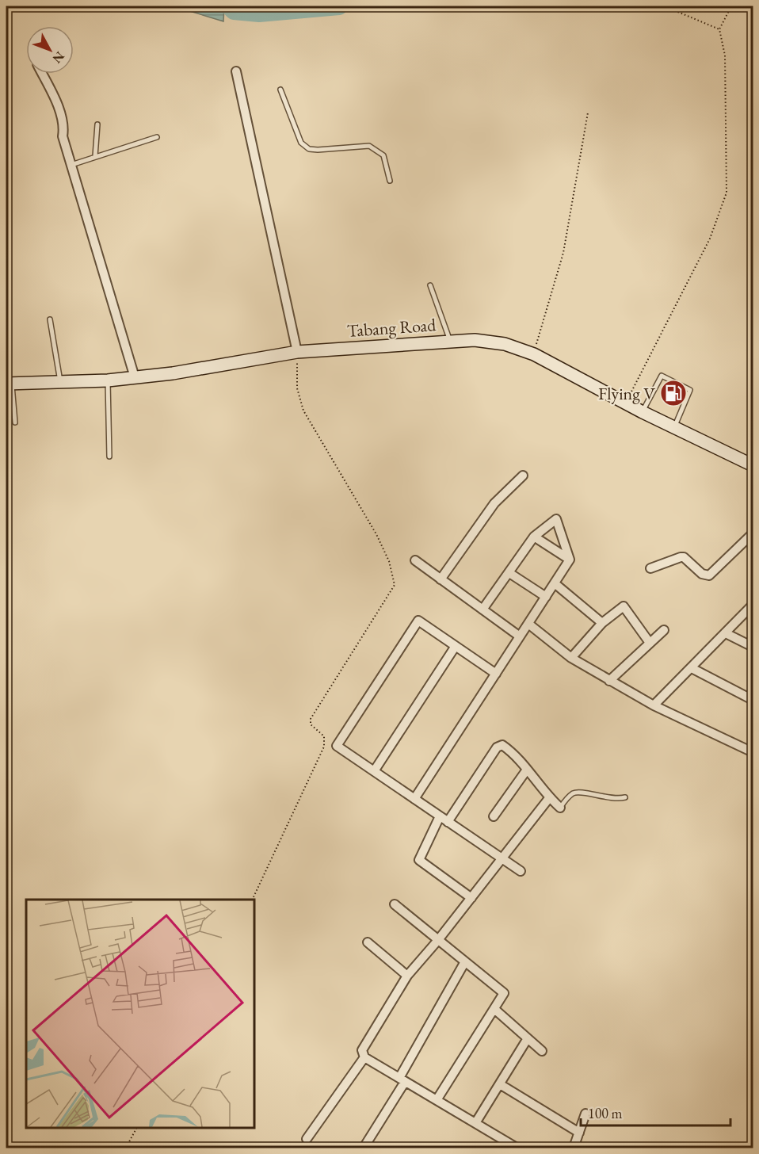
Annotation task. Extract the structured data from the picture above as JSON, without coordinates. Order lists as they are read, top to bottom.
{
  "streets": {
    "main road": ["Tabang Road"]
  },
  "places": {
    "fuel station": ["Flying V"]
  },
  "scale_bar": "100 m",
  "north": "bottom right"
}
